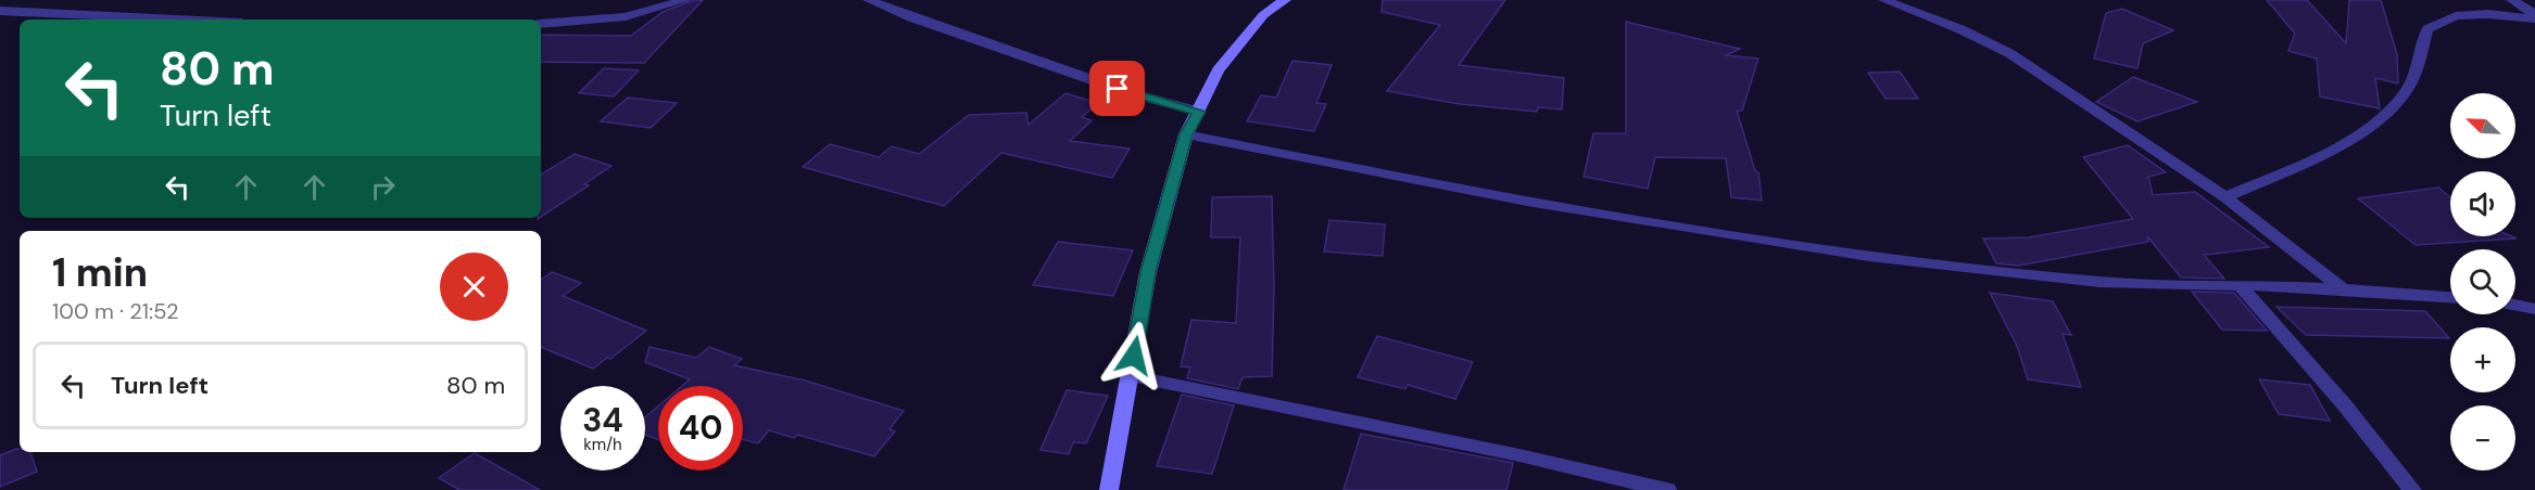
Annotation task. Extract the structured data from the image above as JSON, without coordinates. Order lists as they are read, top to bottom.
{
  "north": "top left",
  "page": {
    "turn": ["80 m", "Turn left"],
    "map_buttons": ["+", "−"],
    "heading": ["1 min", "100 m · 21:52"],
    "list": [
      {
        "name": "Turn left",
        "value": "80 m"
      }
    ],
    "speed": "34 km/h",
    "limit": "40"
  }
}
